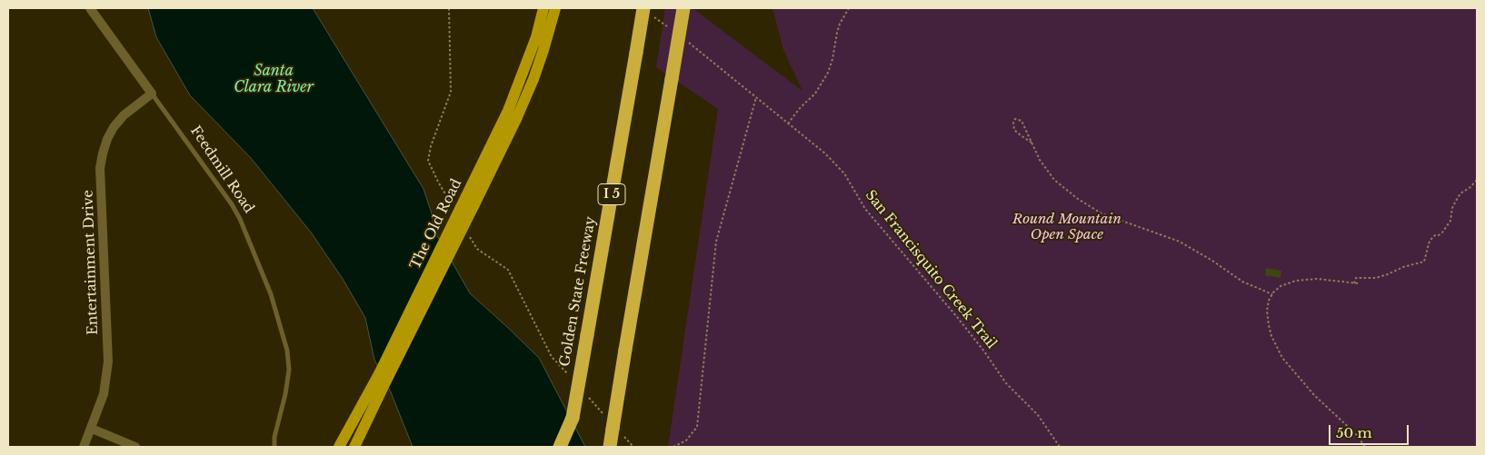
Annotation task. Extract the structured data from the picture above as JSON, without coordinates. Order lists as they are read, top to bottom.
{
  "streets": {
    "highway": ["I 5", "Golden State Freeway"],
    "main road": ["The Old Road"],
    "street": ["Feedmill Road", "Entertainment Drive"],
    "path": ["San Francisquito Creek Trail"]
  },
  "crossings": [
    ["Feedmill Road", "Entertainment Drive"],
    ["I 5", "Golden State Freeway"]
  ],
  "water": ["Santa Clara River"],
  "parks": ["Round Mountain Open Space"],
  "scale_bar": "50 m"
}
